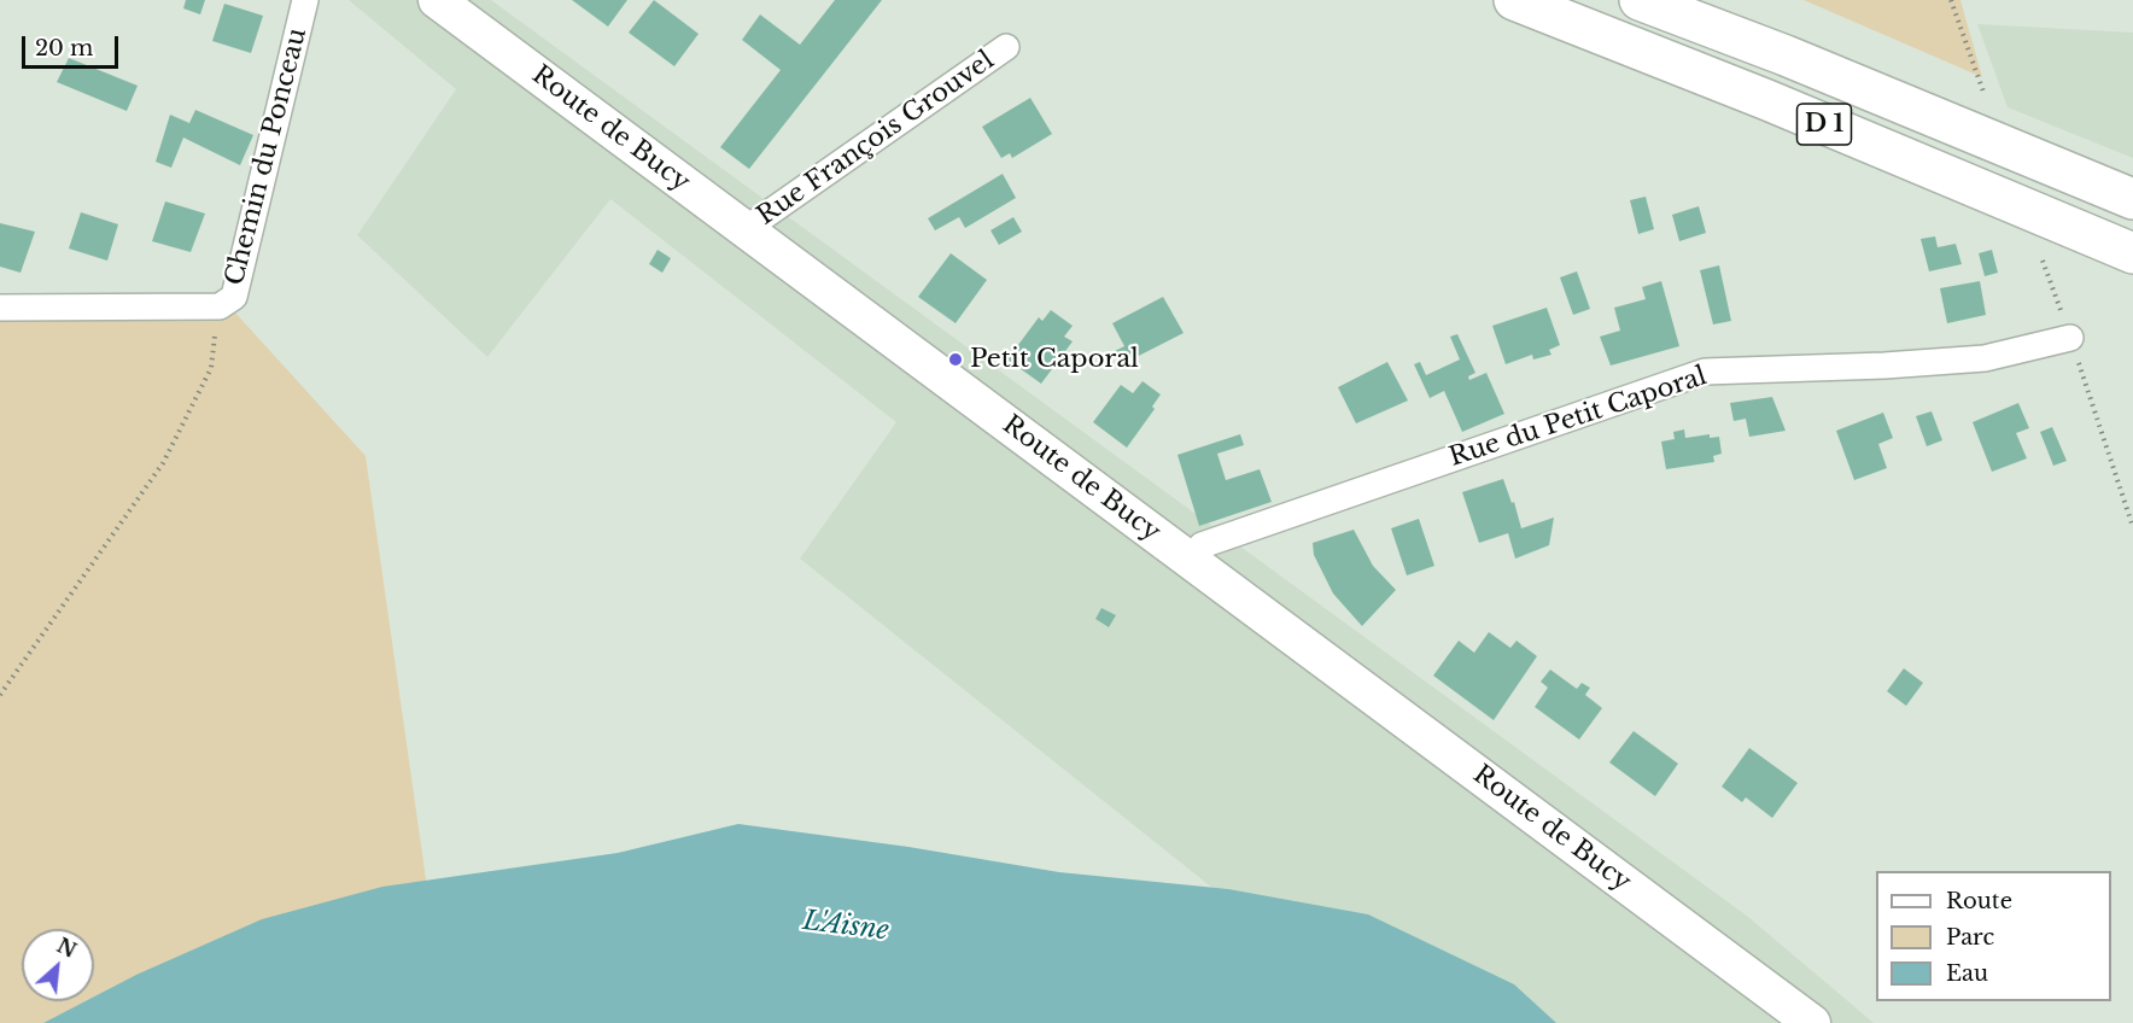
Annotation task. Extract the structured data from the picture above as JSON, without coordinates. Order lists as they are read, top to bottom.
{
  "streets": {
    "main road": ["D 1", "Route de Bucy"],
    "street": ["Rue François Grouvel", "Chemin du Ponceau", "Rue du Petit Caporal"]
  },
  "crossings": [
    ["Route de Bucy", "Rue François Grouvel"],
    ["Route de Bucy", "Rue du Petit Caporal"]
  ],
  "water": ["L'Aisne"],
  "places": ["Petit Caporal"],
  "legend": ["Route", "Parc", "Eau"],
  "scale_bar": "20 m",
  "north": "top right"
}
